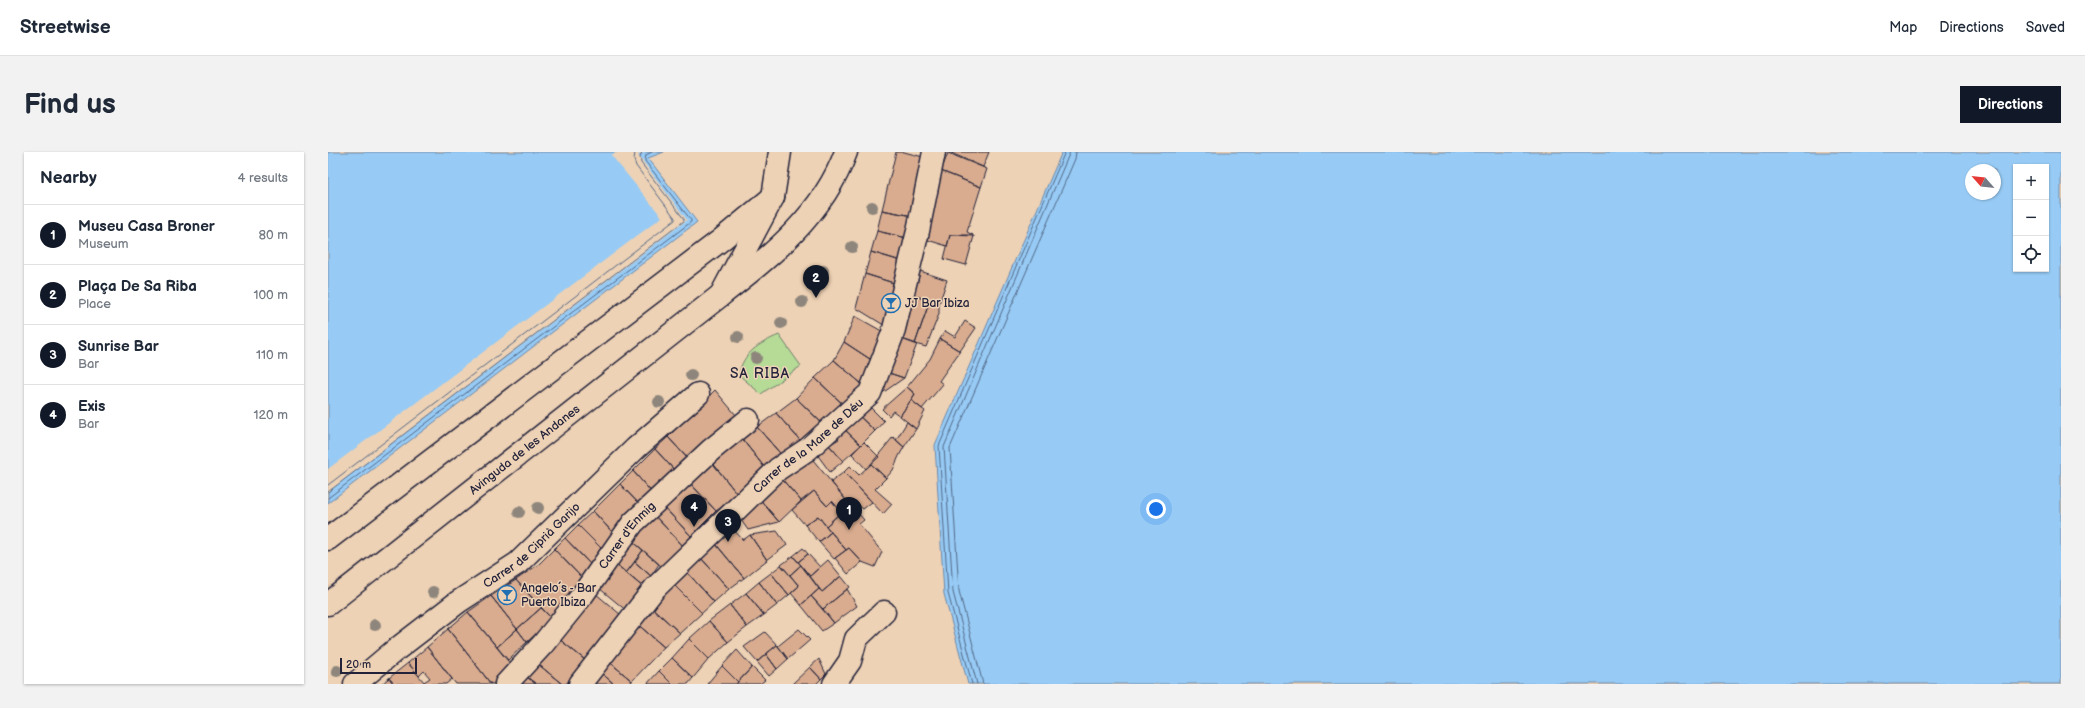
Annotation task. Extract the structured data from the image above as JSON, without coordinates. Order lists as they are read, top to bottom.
{
  "streets": {
    "street": [
      "Carrer de la Mare de Déu",
      "Avinguda de les Andanes",
      "Carrer d'Enmig",
      "Carrer de Ciprià Garijo"
    ]
  },
  "districts": ["SA RIBA"],
  "places": {
    "bar": ["JJ Bar Ibiza", "Angelo´s - Bar Puerto Ibiza"]
  },
  "scale_bar": "20 m",
  "north": "top left",
  "page": {
    "header": "Streetwise",
    "nav": ["Map", "Directions", "Saved"],
    "buttons": "Directions",
    "title": "Find us",
    "heading": ["Nearby", "4 results"],
    "map_buttons": ["+", "−"],
    "list": [
      {
        "mark": "1",
        "name": "Museu Casa Broner",
        "note": "Museum",
        "value": "80 m"
      },
      {
        "mark": "2",
        "name": "Plaça De Sa Riba",
        "note": "Place",
        "value": "100 m"
      },
      {
        "mark": "3",
        "name": "Sunrise Bar",
        "note": "Bar",
        "value": "110 m"
      },
      {
        "mark": "4",
        "name": "Exis",
        "note": "Bar",
        "value": "120 m"
      }
    ],
    "pins": [
      "2",
      "4",
      "1",
      "3"
    ],
    "scale": "20 m"
  }
}
